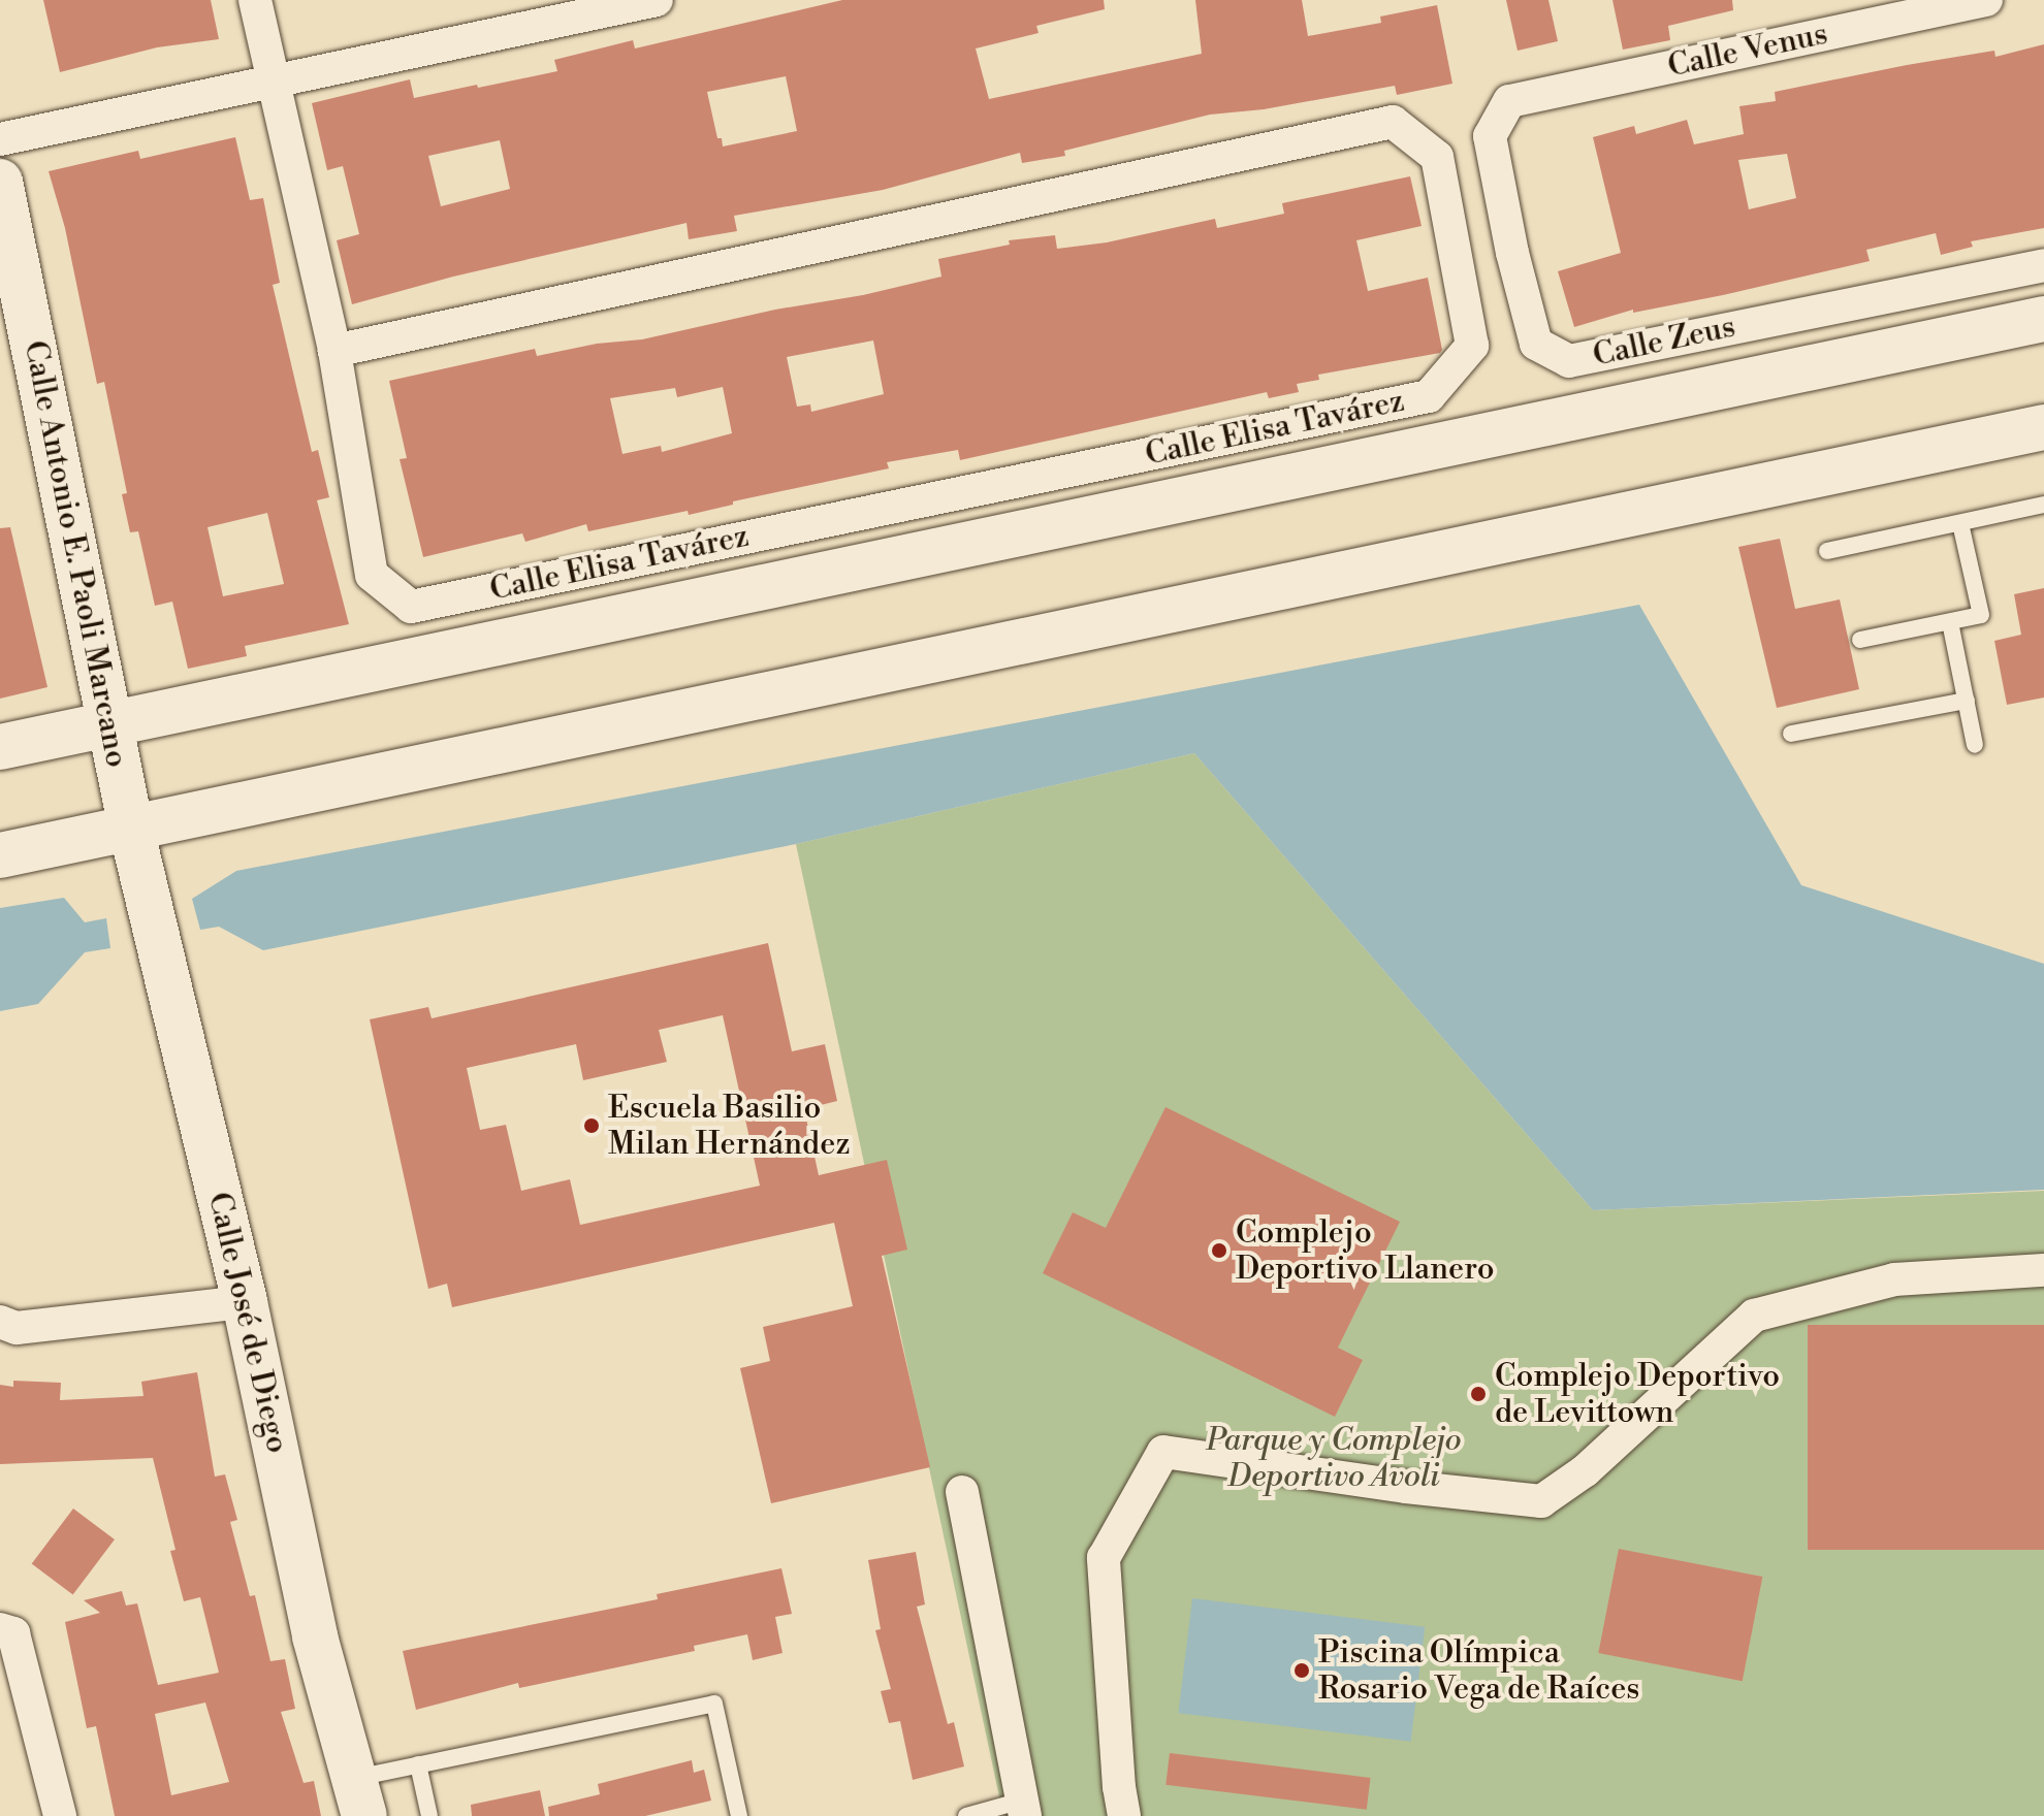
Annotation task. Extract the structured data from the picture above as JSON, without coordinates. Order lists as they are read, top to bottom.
{
  "streets": {
    "street": [
      "Calle Venus",
      "Calle Zeus",
      "Calle Elisa Tavárez",
      "Calle Antonio E. Paoli Marcano",
      "Calle José de Diego"
    ]
  },
  "crossings": [
    ["Calle Venus", "Calle Zeus"],
    ["Calle Antonio E. Paoli Marcano", "Calle José de Diego"]
  ],
  "parks": ["Parque y Complejo Deportivo Avoli"],
  "places": [
    "Escuela Basilio Milan Hernández",
    "Complejo Deportivo Llanero",
    "Complejo Deportivo de Levittown",
    "Piscina Olímpica Rosario Vega de Raíces"
  ]
}
